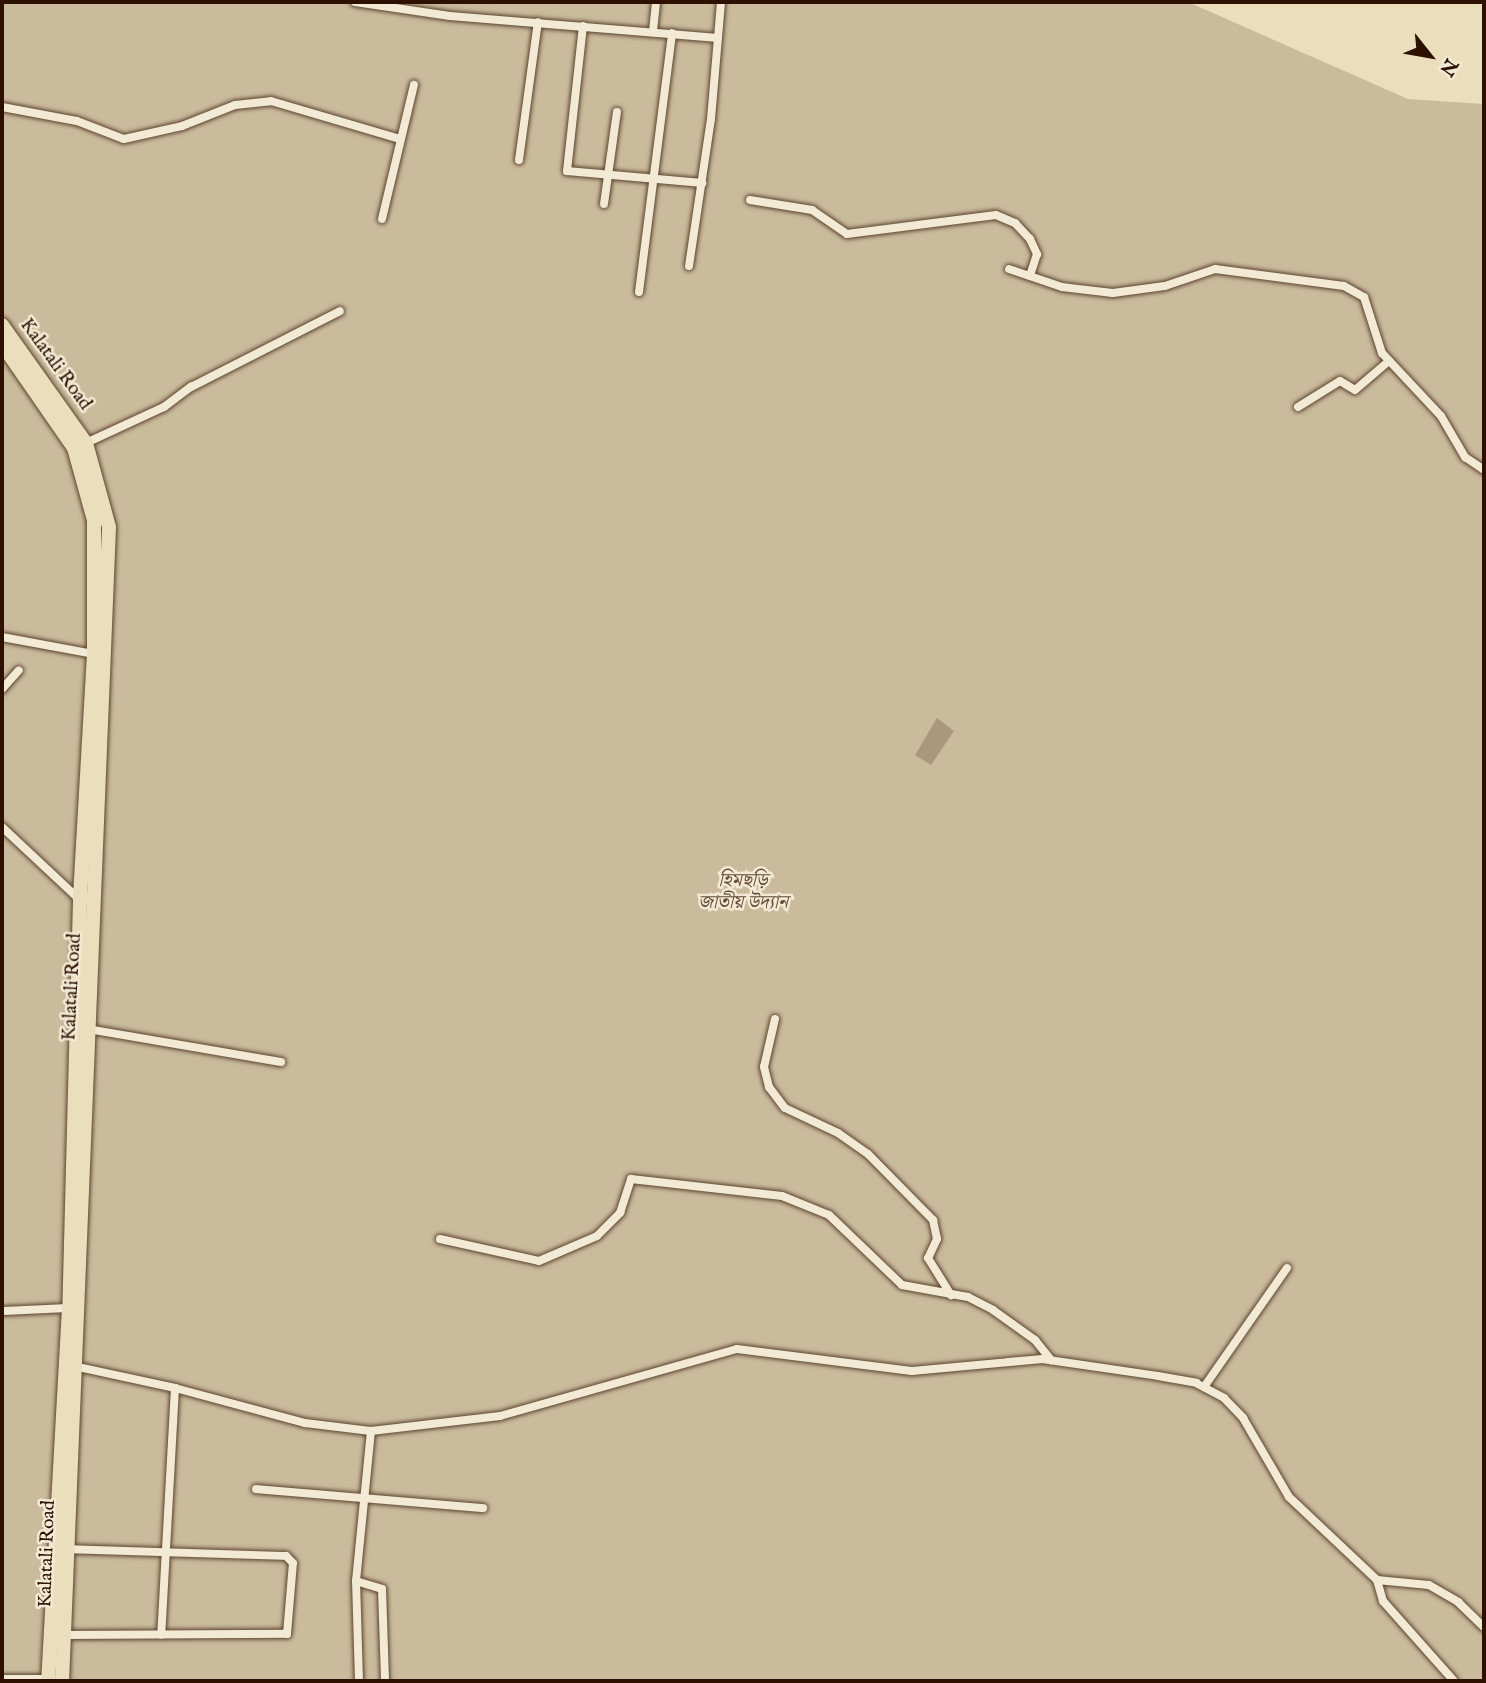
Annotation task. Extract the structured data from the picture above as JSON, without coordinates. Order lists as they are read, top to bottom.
{
  "streets": {
    "highway": ["Kalatali Road"]
  },
  "parks": ["হিমছড়ি জাতীয় উদ্যান"],
  "north": "bottom right"
}
